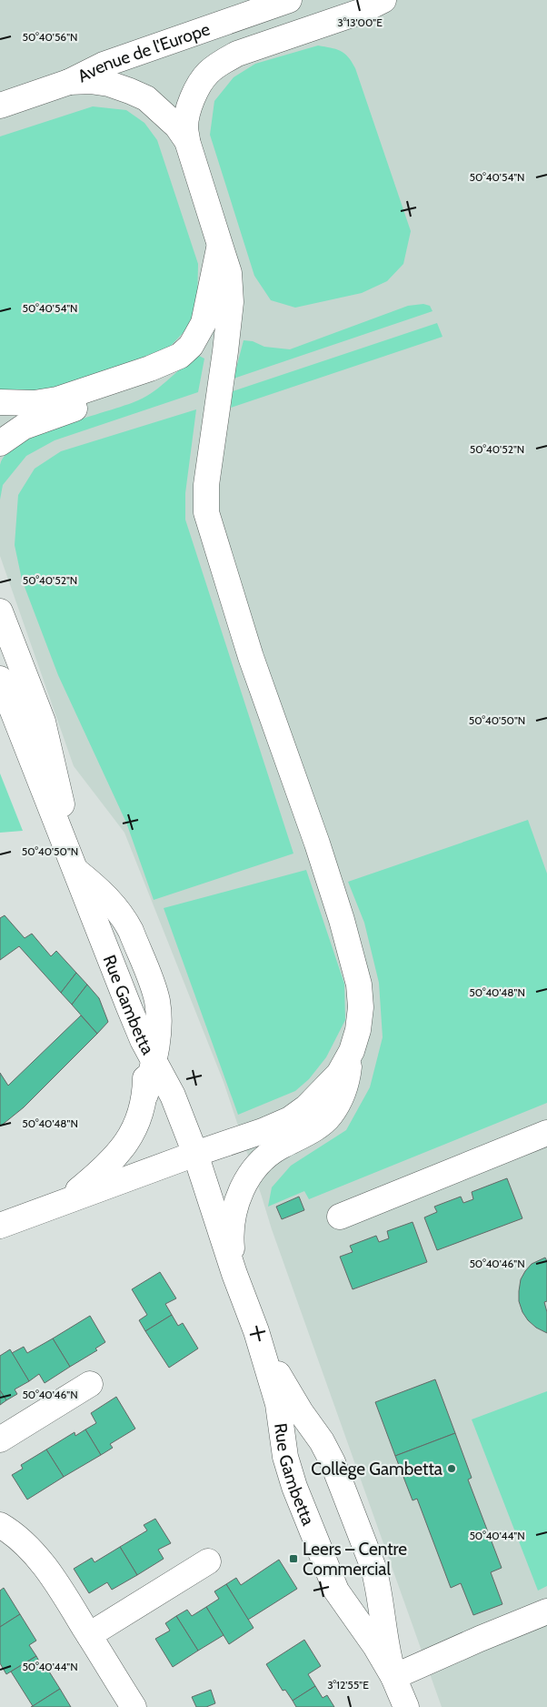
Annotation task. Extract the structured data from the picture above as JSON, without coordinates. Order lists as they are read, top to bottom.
{
  "streets": {
    "street": ["Avenue de l'Europe", "Rue Gambetta"]
  },
  "places": {
    "other": ["Collège Gambetta"],
    "transit": ["Leers – Centre Commercial"]
  },
  "coordinates": [
    "3°13'00\"E",
    "50°40'56\"N",
    "50°40'54\"N",
    "50°40'52\"N",
    "50°40'50\"N",
    "50°40'48\"N",
    "50°40'46\"N",
    "50°40'44\"N",
    "3°12'55\"E"
  ]
}
